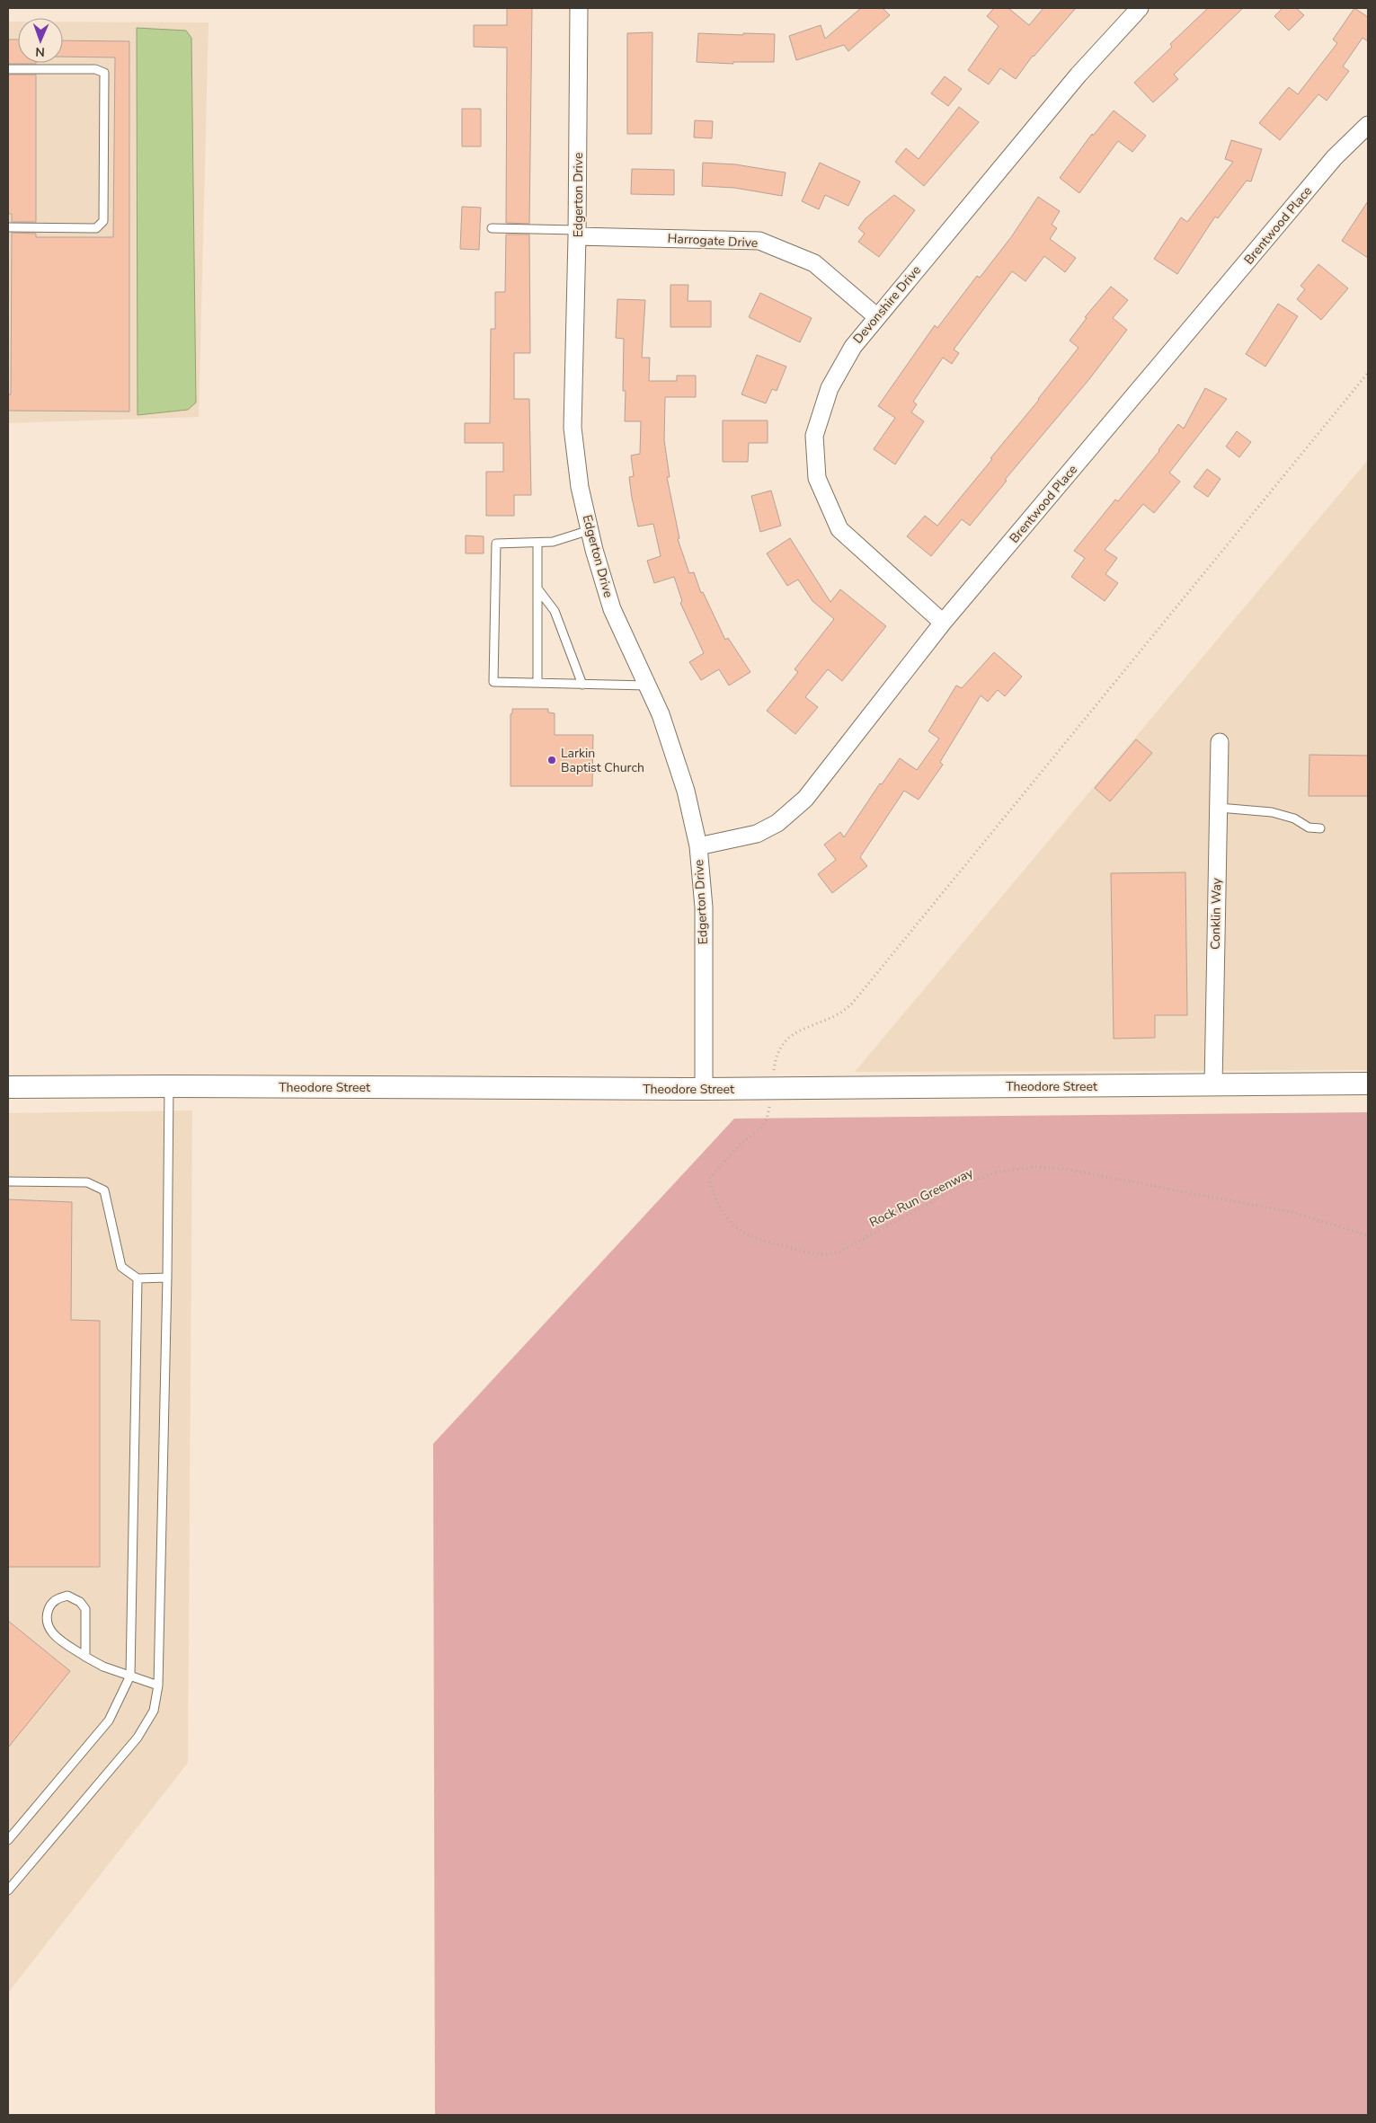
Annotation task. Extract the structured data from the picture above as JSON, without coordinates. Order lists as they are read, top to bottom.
{
  "streets": {
    "street": [
      "Edgerton Drive",
      "Brentwood Place",
      "Harrogate Drive",
      "Devonshire Drive",
      "Conklin Way",
      "Theodore Street"
    ],
    "path": ["Rock Run Greenway"]
  },
  "crossings": [
    ["Edgerton Drive", "Brentwood Place"],
    ["Edgerton Drive", "Harrogate Drive"],
    ["Edgerton Drive", "Theodore Street"],
    ["Brentwood Place", "Devonshire Drive"],
    ["Harrogate Drive", "Devonshire Drive"],
    ["Conklin Way", "Theodore Street"],
    ["Theodore Street", "Rock Run Greenway"]
  ],
  "places": ["Larkin Baptist Church"],
  "north": "bottom"
}
